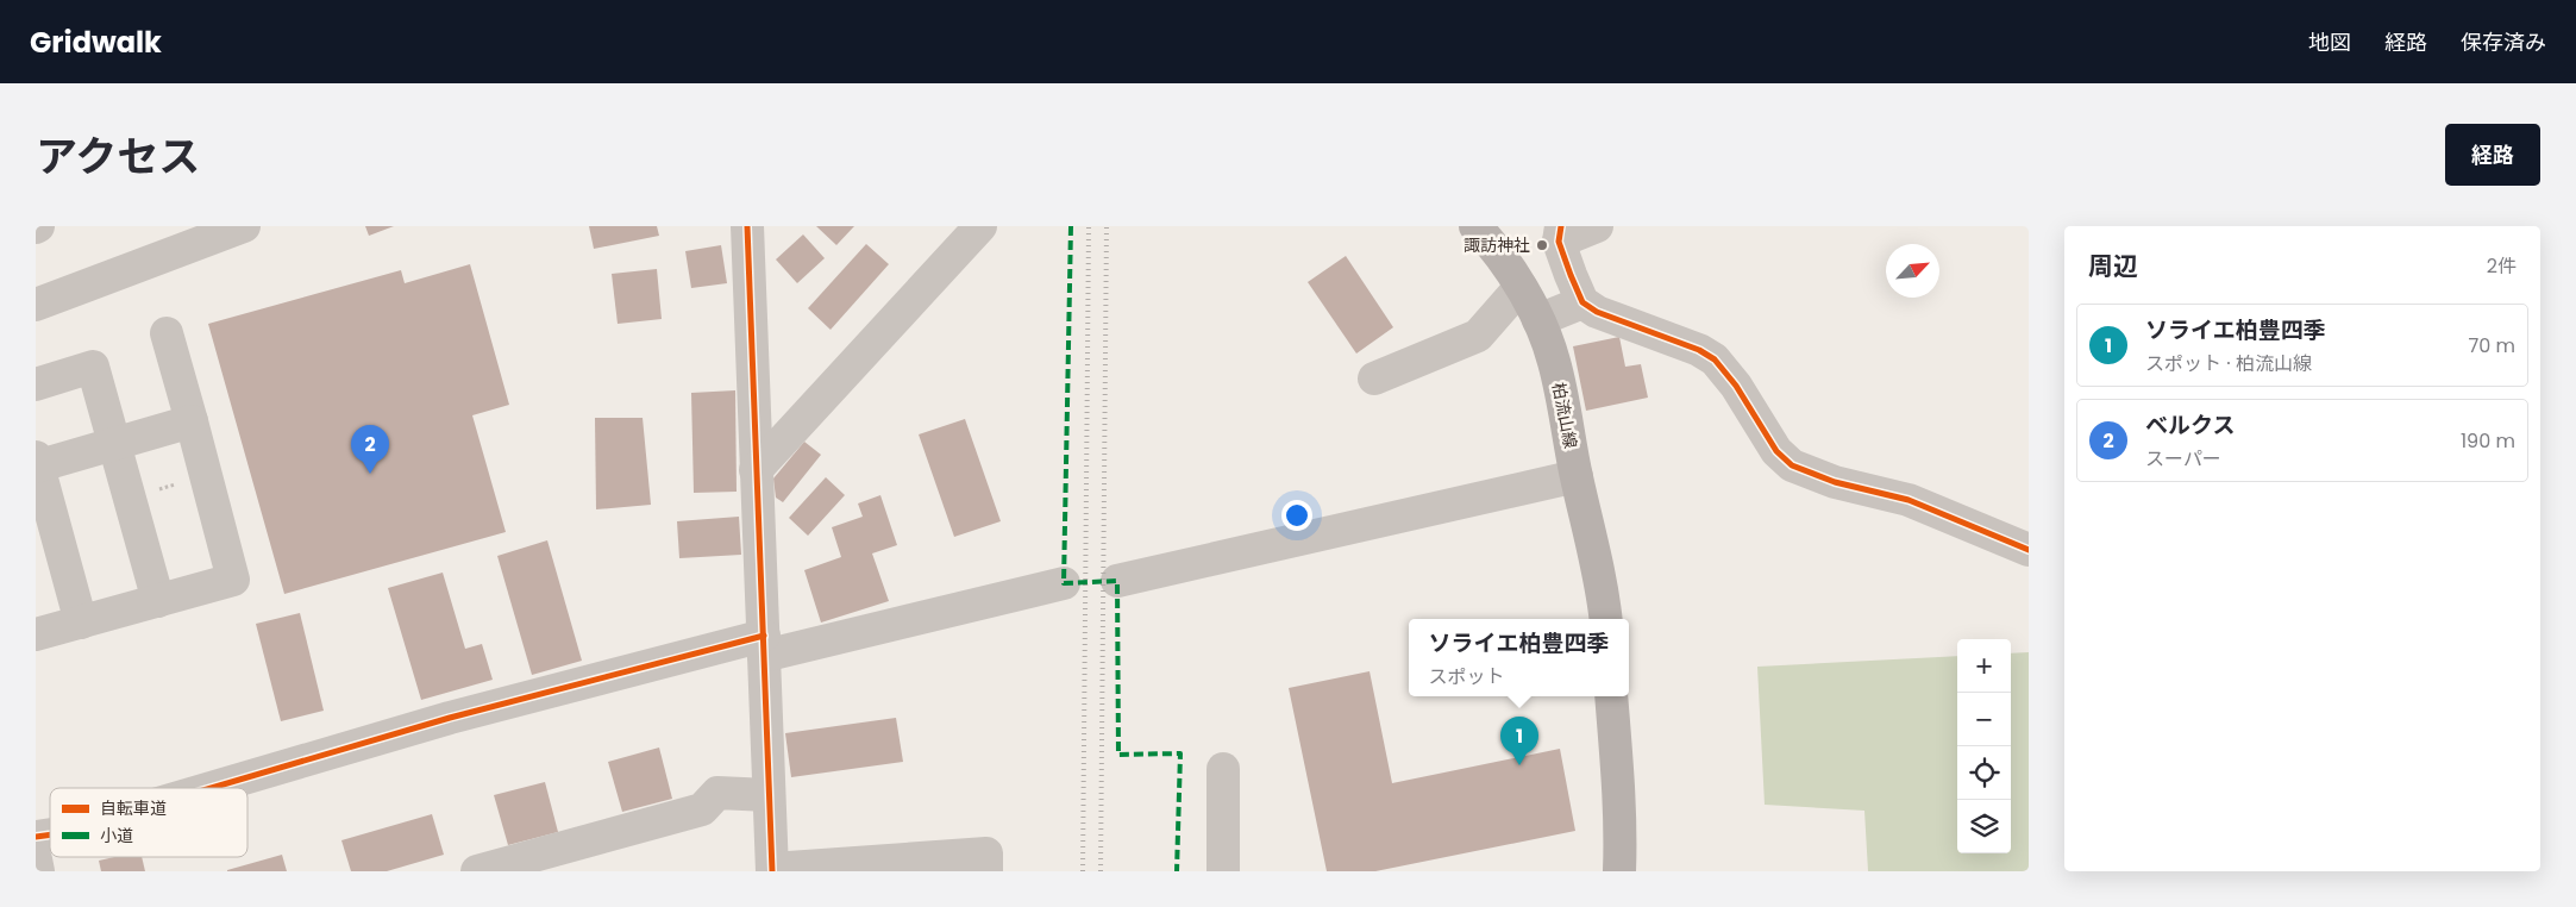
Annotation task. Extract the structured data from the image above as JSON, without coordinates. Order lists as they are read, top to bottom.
{
  "streets": {
    "main road": ["柏流山線"]
  },
  "places": ["諏訪神社"],
  "legend": ["自転車道", "小道"],
  "north": "top right",
  "page": {
    "header": "Gridwalk",
    "nav": ["地図", "経路", "保存済み"],
    "title": "アクセス",
    "buttons": "経路",
    "heading": ["周辺", "2件"],
    "list": [
      {
        "mark": "1",
        "name": "ソライエ柏豊四季",
        "note": "スポット · 柏流山線",
        "value": "70 m"
      },
      {
        "mark": "2",
        "name": "ベルクス",
        "note": "スーパー",
        "value": "190 m"
      }
    ],
    "pins": ["2", "1"],
    "popup": ["ソライエ柏豊四季", "スポット"],
    "map_buttons": ["+", "−"]
  }
}
